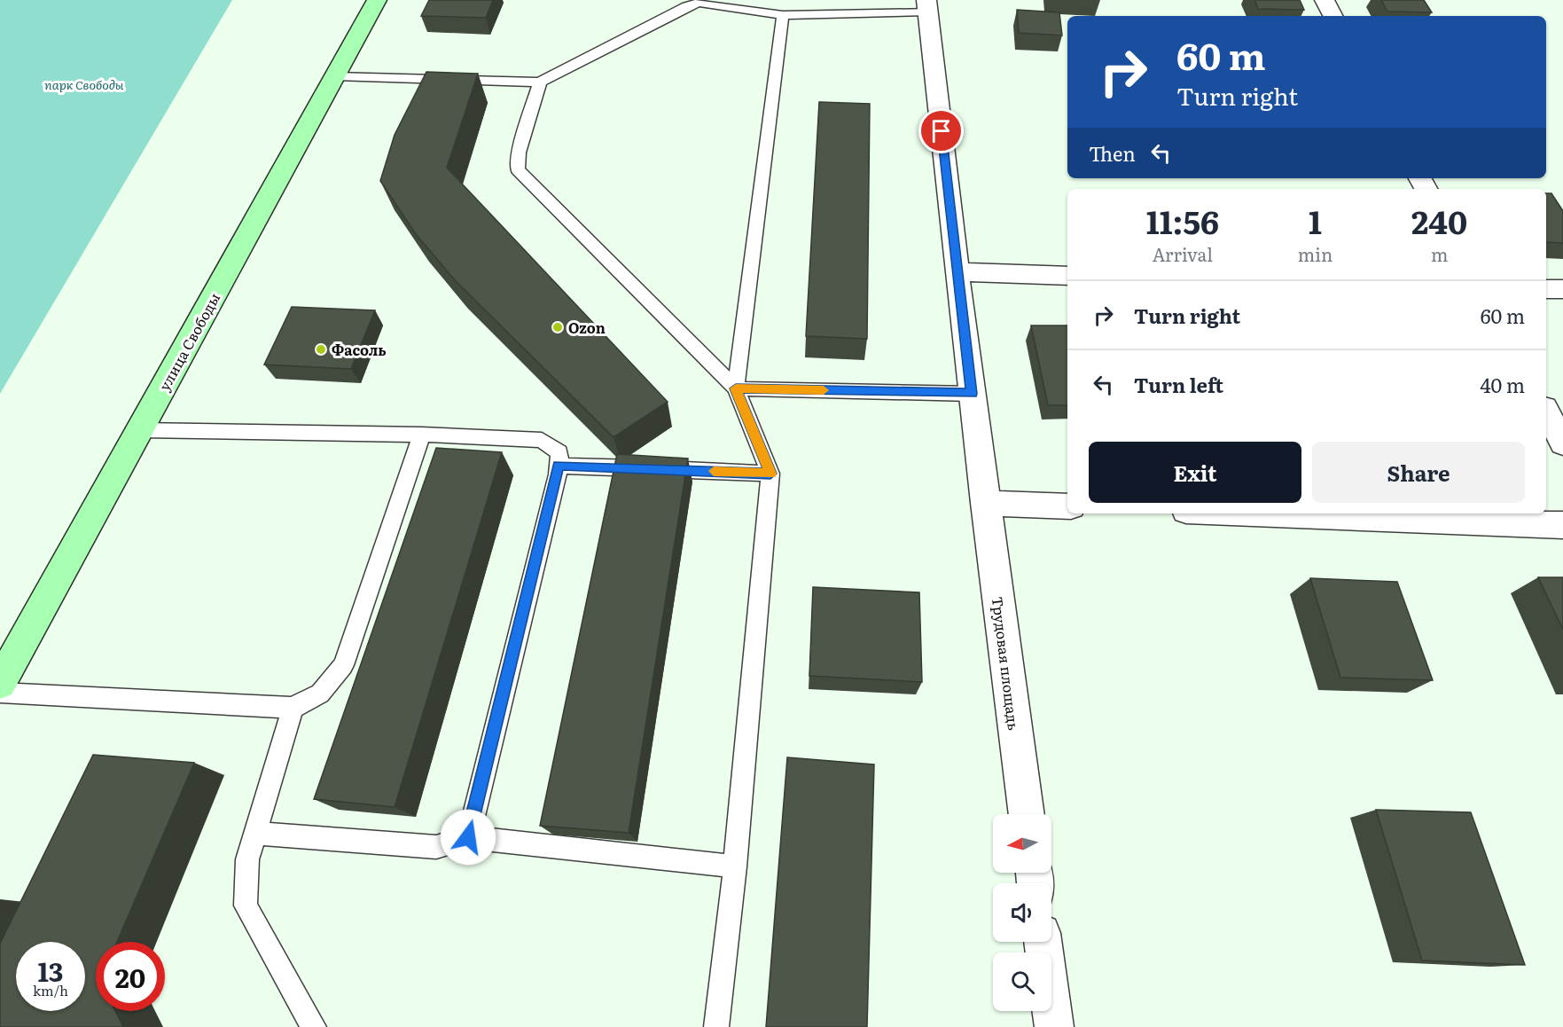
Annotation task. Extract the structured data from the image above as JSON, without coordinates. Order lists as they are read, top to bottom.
{
  "streets": {
    "main road": ["улица Свободы"],
    "street": ["Трудовая площадь"]
  },
  "parks": ["парк Свободы"],
  "places": ["Ozon", "Фасоль"],
  "north": "left",
  "page": {
    "turn": ["60 m", "Turn right"],
    "then": "Then",
    "eta": [
      "11:56",
      "Arrival",
      "1",
      "min",
      "240",
      "m"
    ],
    "list": [
      {
        "name": "Turn right",
        "value": "60 m"
      },
      {
        "name": "Turn left",
        "value": "40 m"
      }
    ],
    "buttons": ["Exit", "Share"],
    "speed": "13 km/h",
    "limit": "20"
  }
}
